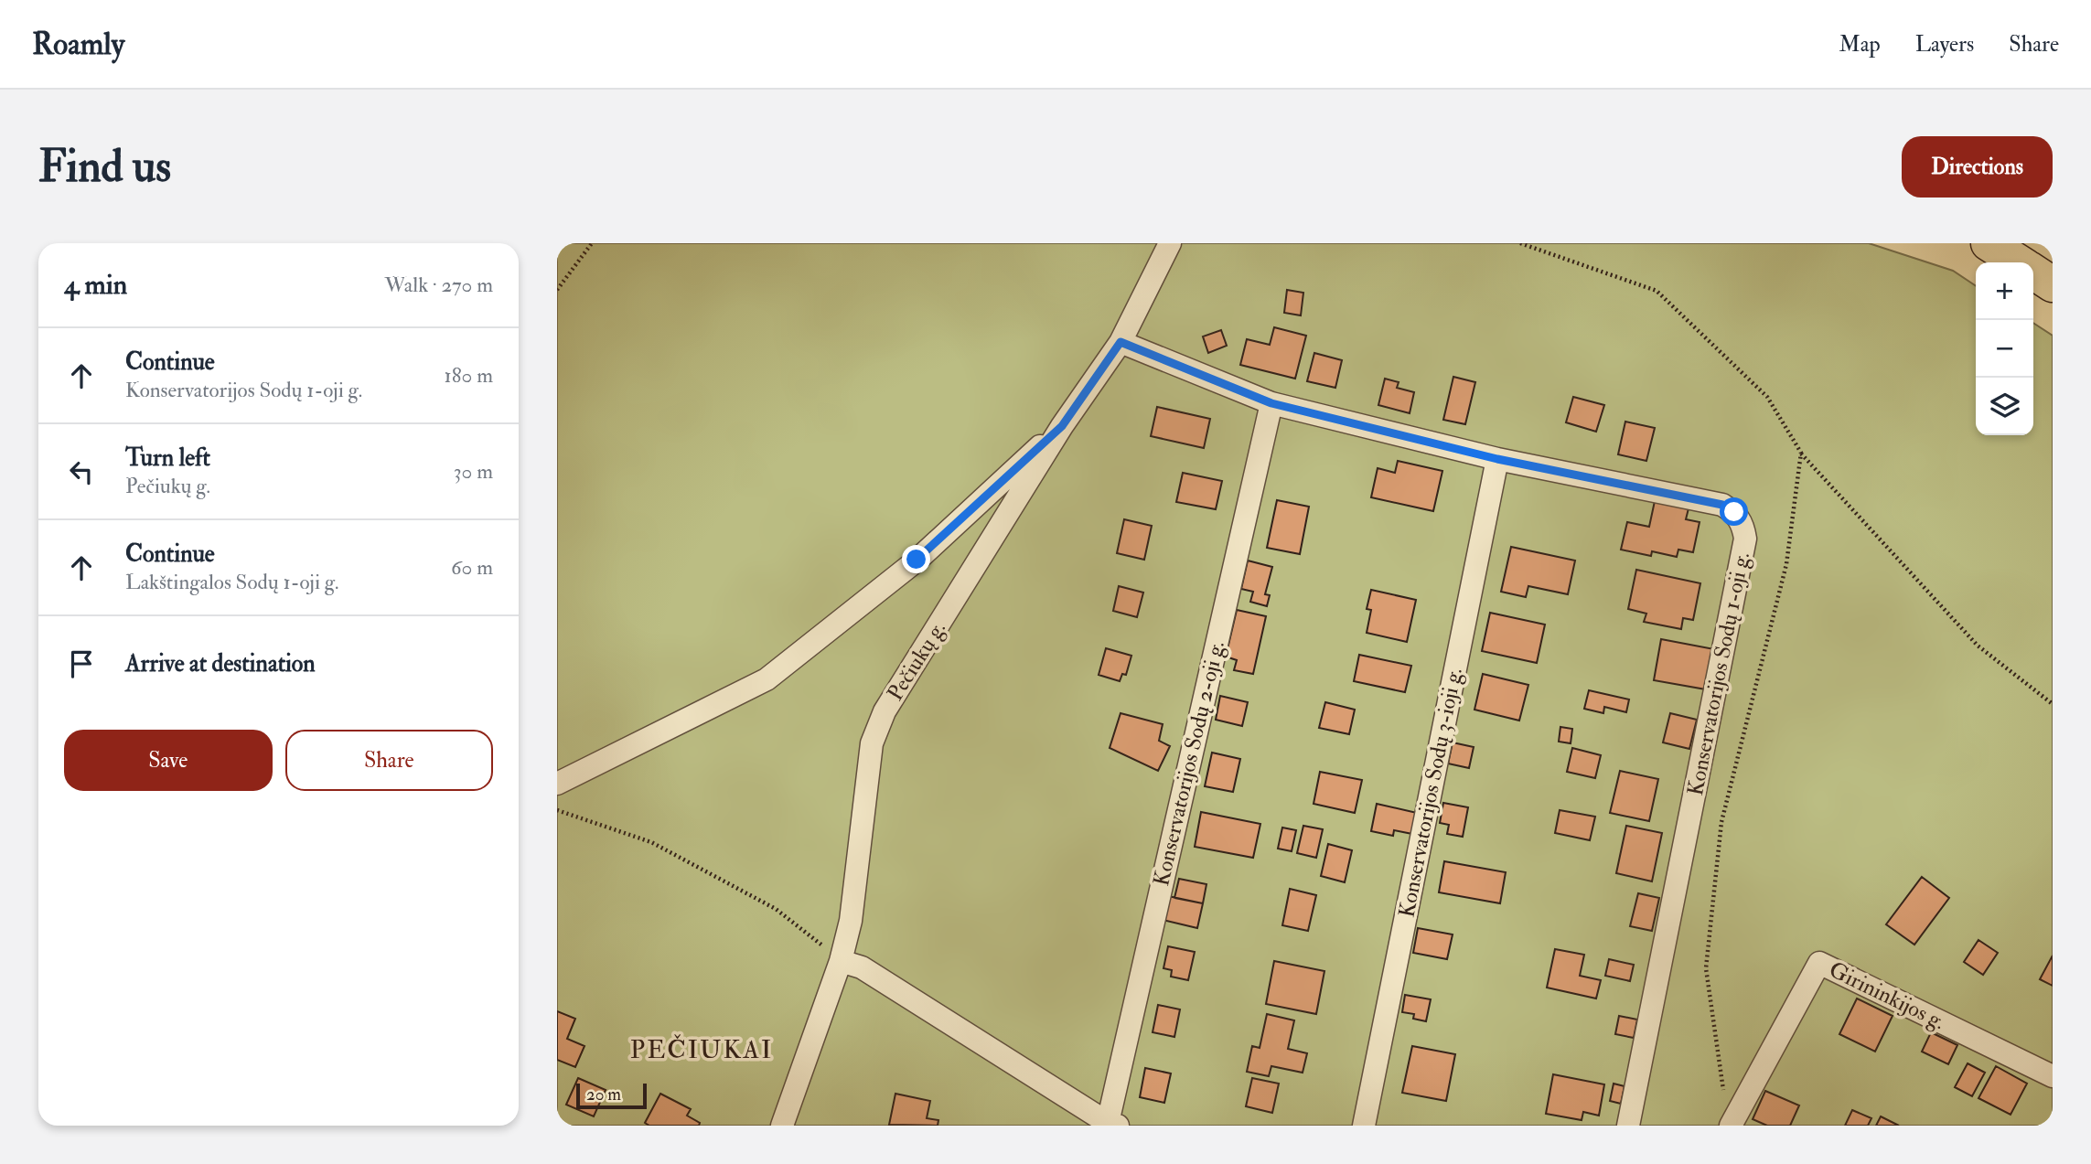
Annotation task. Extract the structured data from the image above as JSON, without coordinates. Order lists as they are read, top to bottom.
{
  "streets": {
    "street": [
      "Pečiukų g.",
      "Konservatorijos Sodų 1-oji g.",
      "Konservatorijos Sodų 2-oji g.",
      "Konservatorijos Sodų 3-ioji g.",
      "Girininkijos g."
    ]
  },
  "crossings": [
    ["Pečiukų g.", "Konservatorijos Sodų 1-oji g."],
    ["Konservatorijos Sodų 1-oji g.", "Konservatorijos Sodų 2-oji g."],
    ["Konservatorijos Sodų 1-oji g.", "Konservatorijos Sodų 3-ioji g."]
  ],
  "districts": ["PEČIUKAI"],
  "scale_bar": "20 m",
  "page": {
    "header": "Roamly",
    "nav": ["Map", "Layers", "Share"],
    "buttons": [
      "Directions",
      ["Save", "Share"]
    ],
    "title": "Find us",
    "heading": ["4 min", "Walk · 270 m"],
    "map_buttons": ["+", "−"],
    "list": [
      ["Continue", "Konservatorijos Sodų 1-oji g.", "180 m"],
      ["Turn left", "Pečiukų g.", "30 m"],
      ["Continue", "Lakštingalos Sodų 1-oji g.", "60 m"],
      "Arrive at destination"
    ],
    "scale": "20 m"
  }
}
